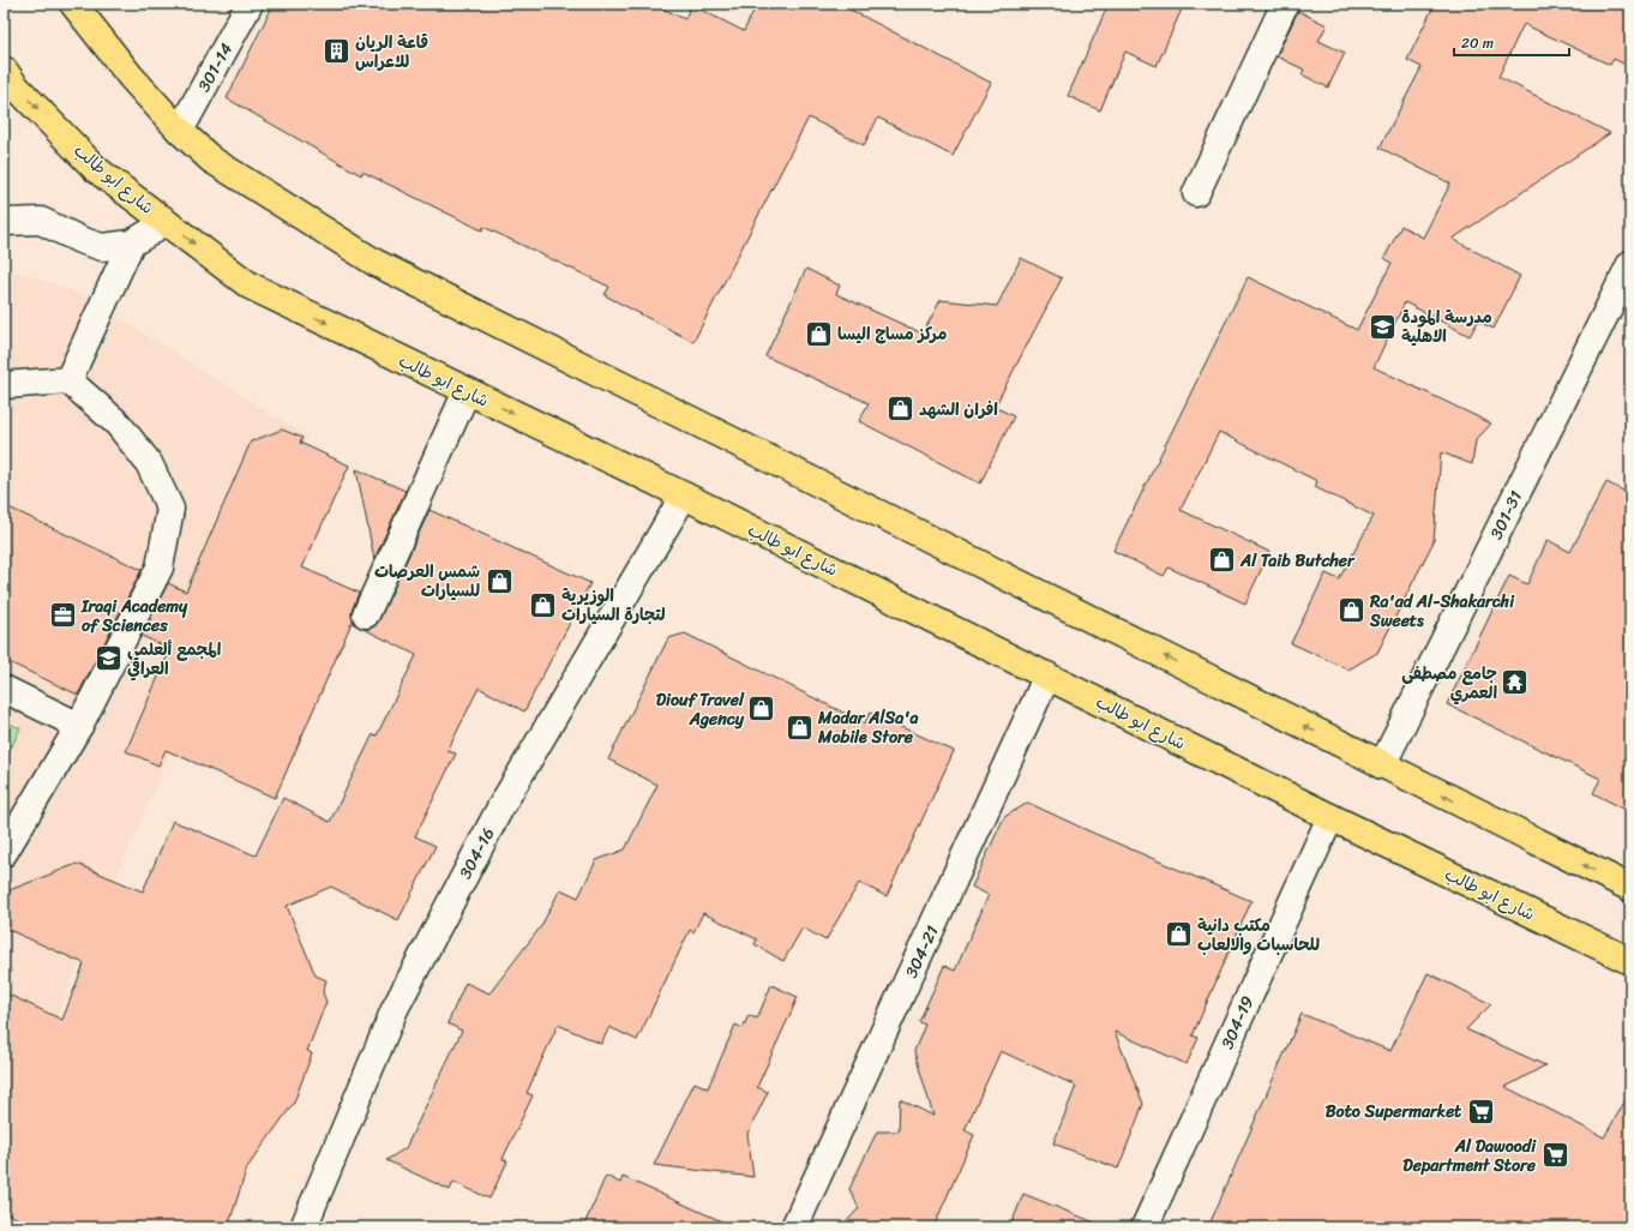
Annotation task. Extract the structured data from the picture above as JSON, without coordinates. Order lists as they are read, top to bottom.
{
  "streets": {
    "main road": ["شارع ابو طالب"],
    "street": [
      "301-14",
      "301-31",
      "304-16",
      "304-21",
      "304-19"
    ]
  },
  "crossings": [
    ["شارع ابو طالب", "304-16"],
    ["شارع ابو طالب", "304-21"],
    ["شارع ابو طالب", "304-19"]
  ],
  "places": {
    "building": ["قاعة الريان للاعراس"],
    "school or university": ["مدرسة المودة الاهلية", "المجمع ألعلمي العراقي"],
    "shop": [
      "مركز مساج اليسا",
      "افران الشهد",
      "Al Taib Butcher",
      "شمس العرصات للسيارات",
      "الوزيرية لتجارة السيارات",
      "Ra'ad Al-Shakarchi Sweets",
      "Diouf Travel Agency",
      "Madar AlSa'a Mobile Store",
      "مكتب دانية للحاسبات والالعاب"
    ],
    "office": ["Iraqi Academy of Sciences"],
    "temple": ["جامع مصطفى العمري"],
    "supermarket": ["Boto Supermarket", "Al Dawoodi Department Store"]
  },
  "scale_bar": "20 m"
}
